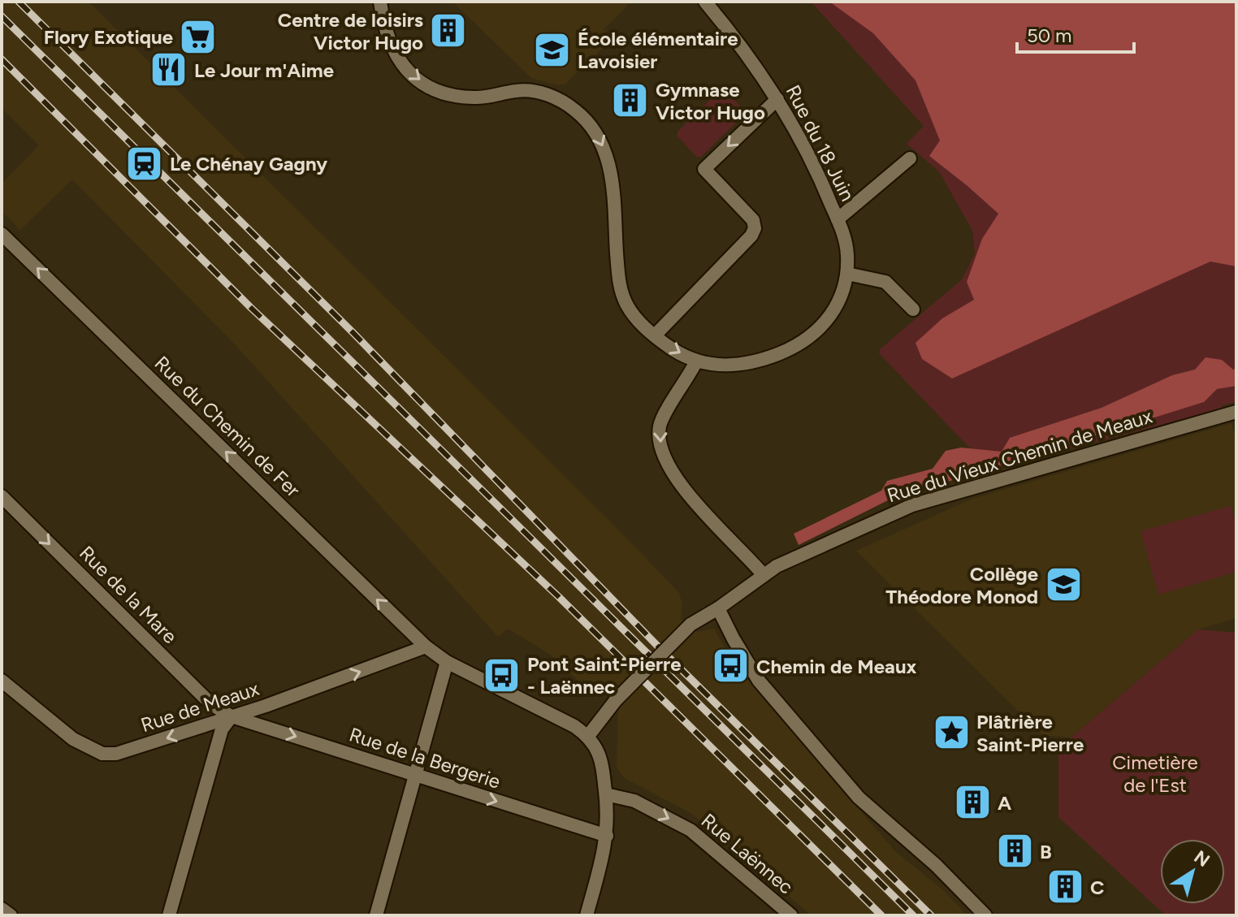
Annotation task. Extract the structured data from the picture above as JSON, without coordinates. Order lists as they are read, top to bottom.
{
  "streets": {
    "street": [
      "Rue du 18 Juin",
      "Rue du Chemin de Fer",
      "Rue du Vieux Chemin de Meaux",
      "Rue de la Mare",
      "Rue de Meaux",
      "Rue de la Bergerie",
      "Rue Laënnec"
    ]
  },
  "crossings": [
    ["Rue du Chemin de Fer", "Rue de Meaux"],
    ["Rue de la Mare", "Rue de Meaux"],
    ["Rue de la Mare", "Rue de la Bergerie"],
    ["Rue de Meaux", "Rue de la Bergerie"]
  ],
  "one_way": [
    "Rue du 18 Juin",
    "Rue du Chemin de Fer",
    "Rue de la Mare",
    "Rue Laënnec"
  ],
  "parks": ["Cimetière de l'Est"],
  "places": {
    "building": [
      "Centre de loisirs Victor Hugo",
      "Gymnase Victor Hugo",
      "A",
      "B",
      "C"
    ],
    "supermarket": ["Flory Exotique"],
    "school or university": ["École élémentaire Lavoisier", "Collège Théodore Monod"],
    "restaurant": ["Le Jour m'Aime"],
    "station": ["Le Chénay Gagny"],
    "bus stop": ["Chemin de Meaux", "Pont Saint-Pierre - Laënnec"],
    "place": ["Plâtrière Saint-Pierre"]
  },
  "scale_bar": "50 m",
  "north": "top right"
}
